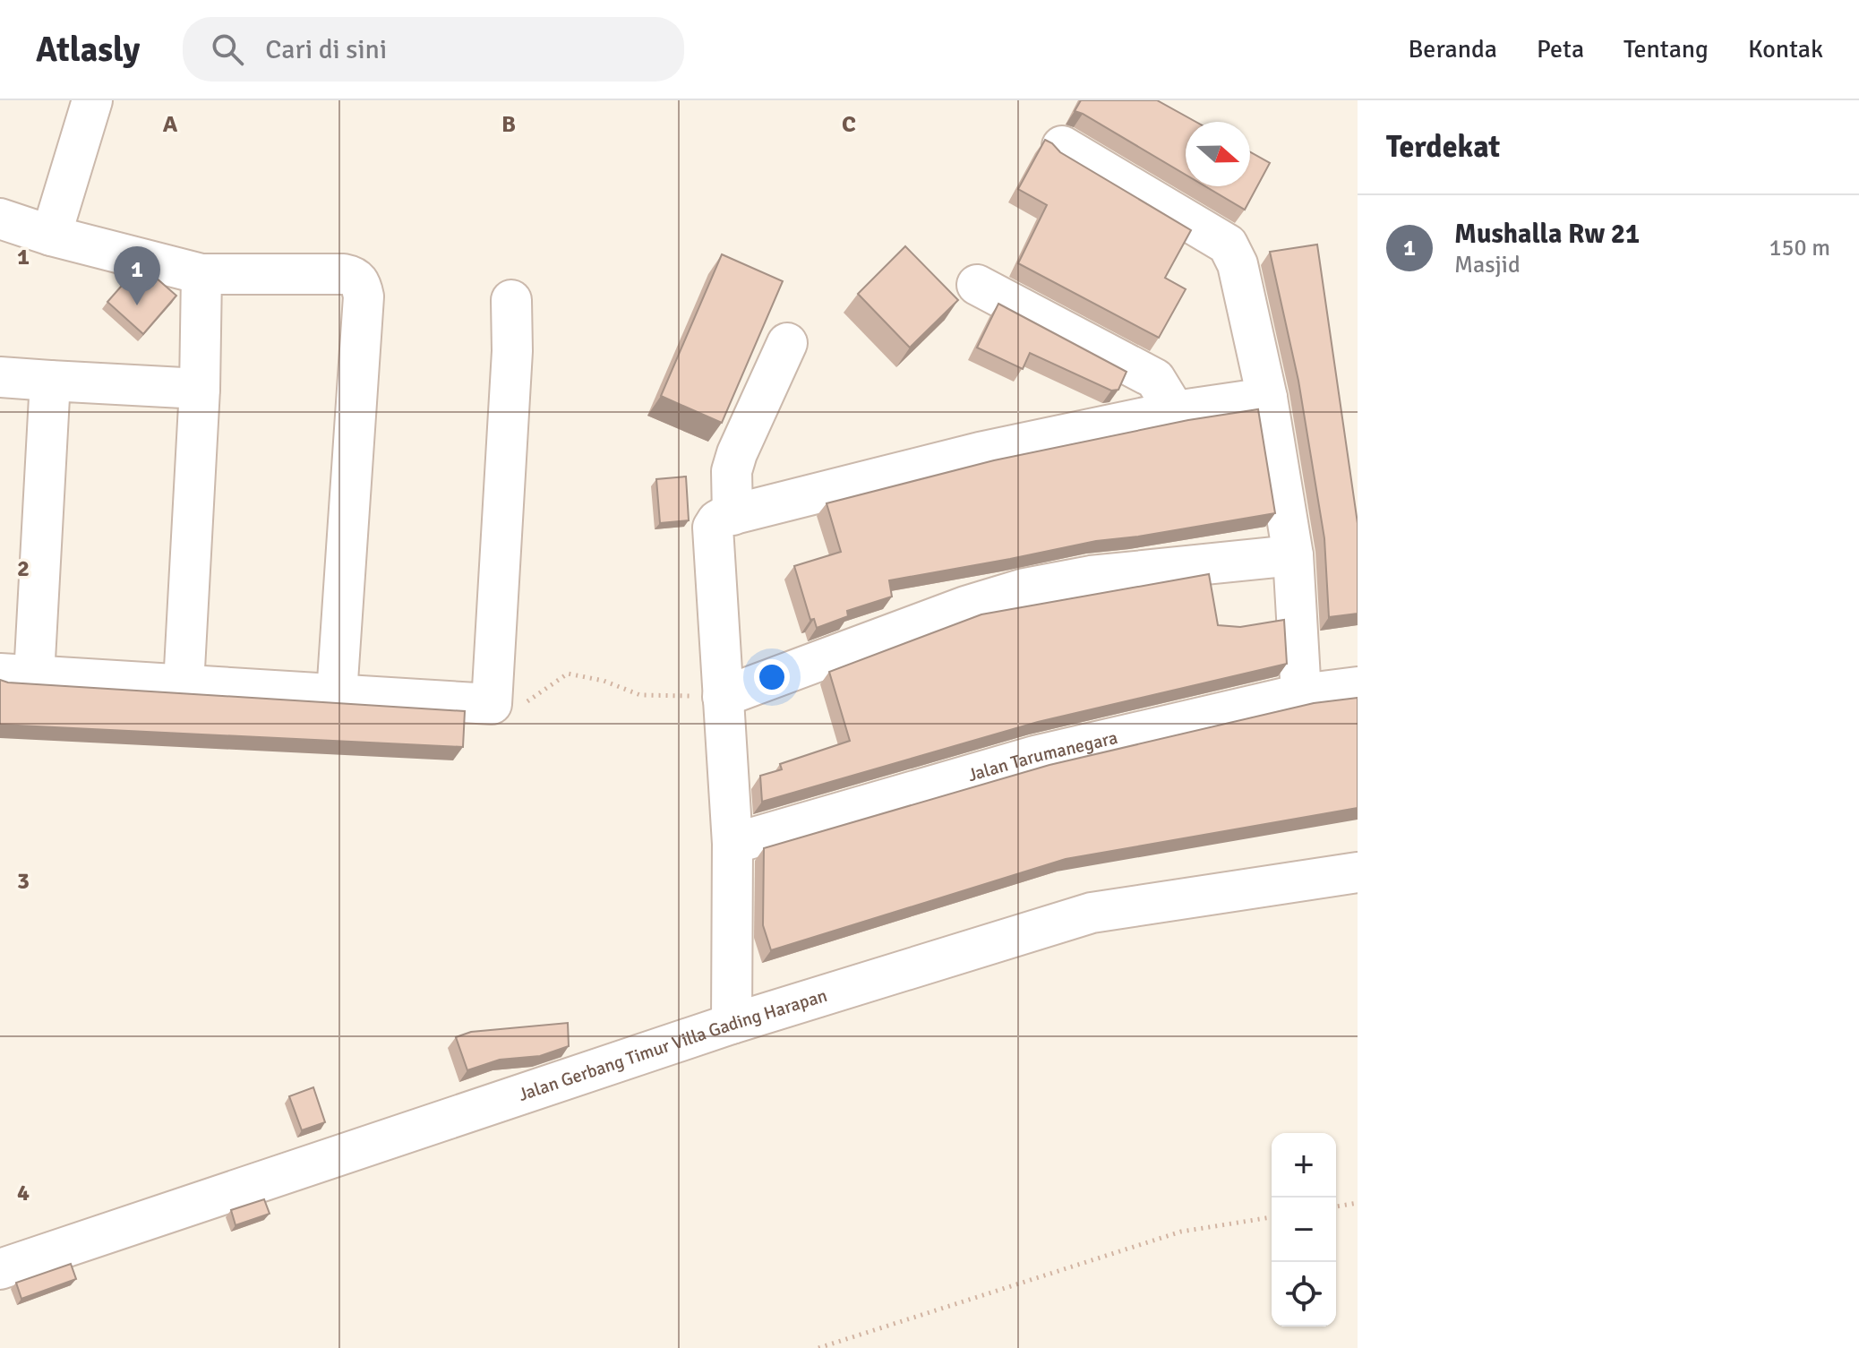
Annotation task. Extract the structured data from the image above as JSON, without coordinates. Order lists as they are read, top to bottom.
{
  "streets": {
    "street": ["Jalan Tarumanegara", "Jalan Gerbang Timur Villa Gading Harapan"]
  },
  "north": "right",
  "page": {
    "header": "Atlasly",
    "search": "Cari di sini",
    "nav": [
      "Beranda",
      "Peta",
      "Tentang",
      "Kontak"
    ],
    "heading": "Terdekat",
    "list": [
      {
        "mark": "1",
        "name": "Mushalla Rw 21",
        "note": "Masjid",
        "value": "150 m"
      }
    ],
    "pins": "1",
    "map_buttons": ["+", "−"]
  },
  "grid": {
    "columns": ["A", "B", "C"],
    "rows": [
      "1",
      "2",
      "3",
      "4"
    ]
  }
}
